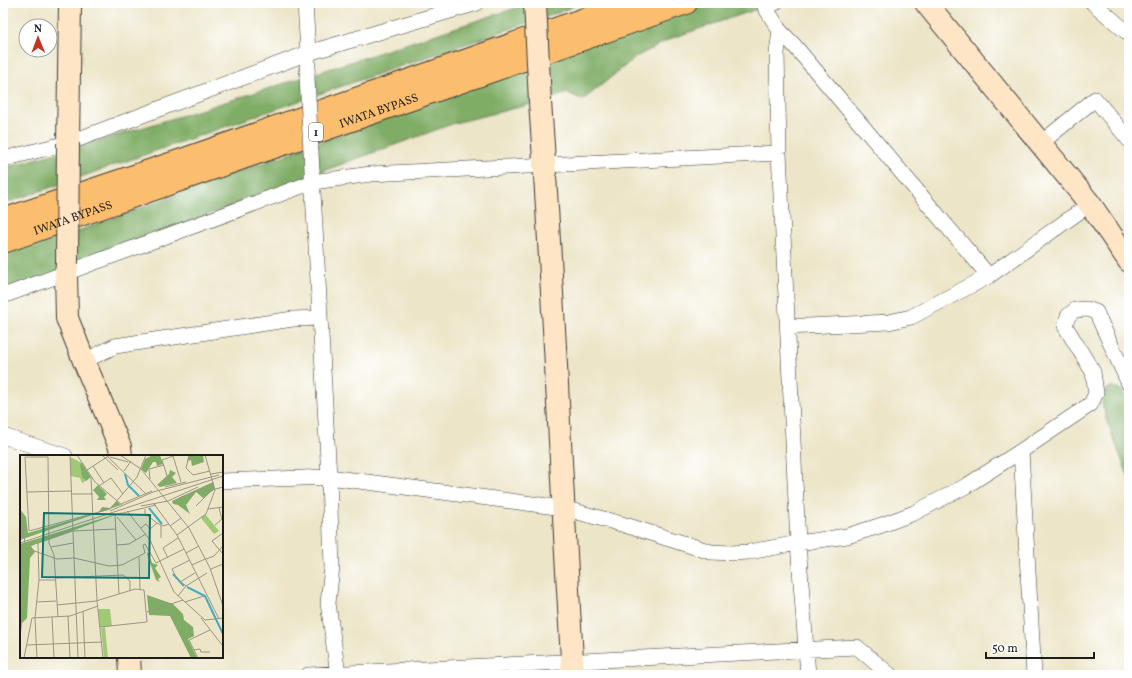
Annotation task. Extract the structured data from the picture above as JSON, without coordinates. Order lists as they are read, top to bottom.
{
  "streets": {
    "highway": ["IWATA BYPASS", "1"]
  },
  "scale_bar": "50 m",
  "north": "top"
}
